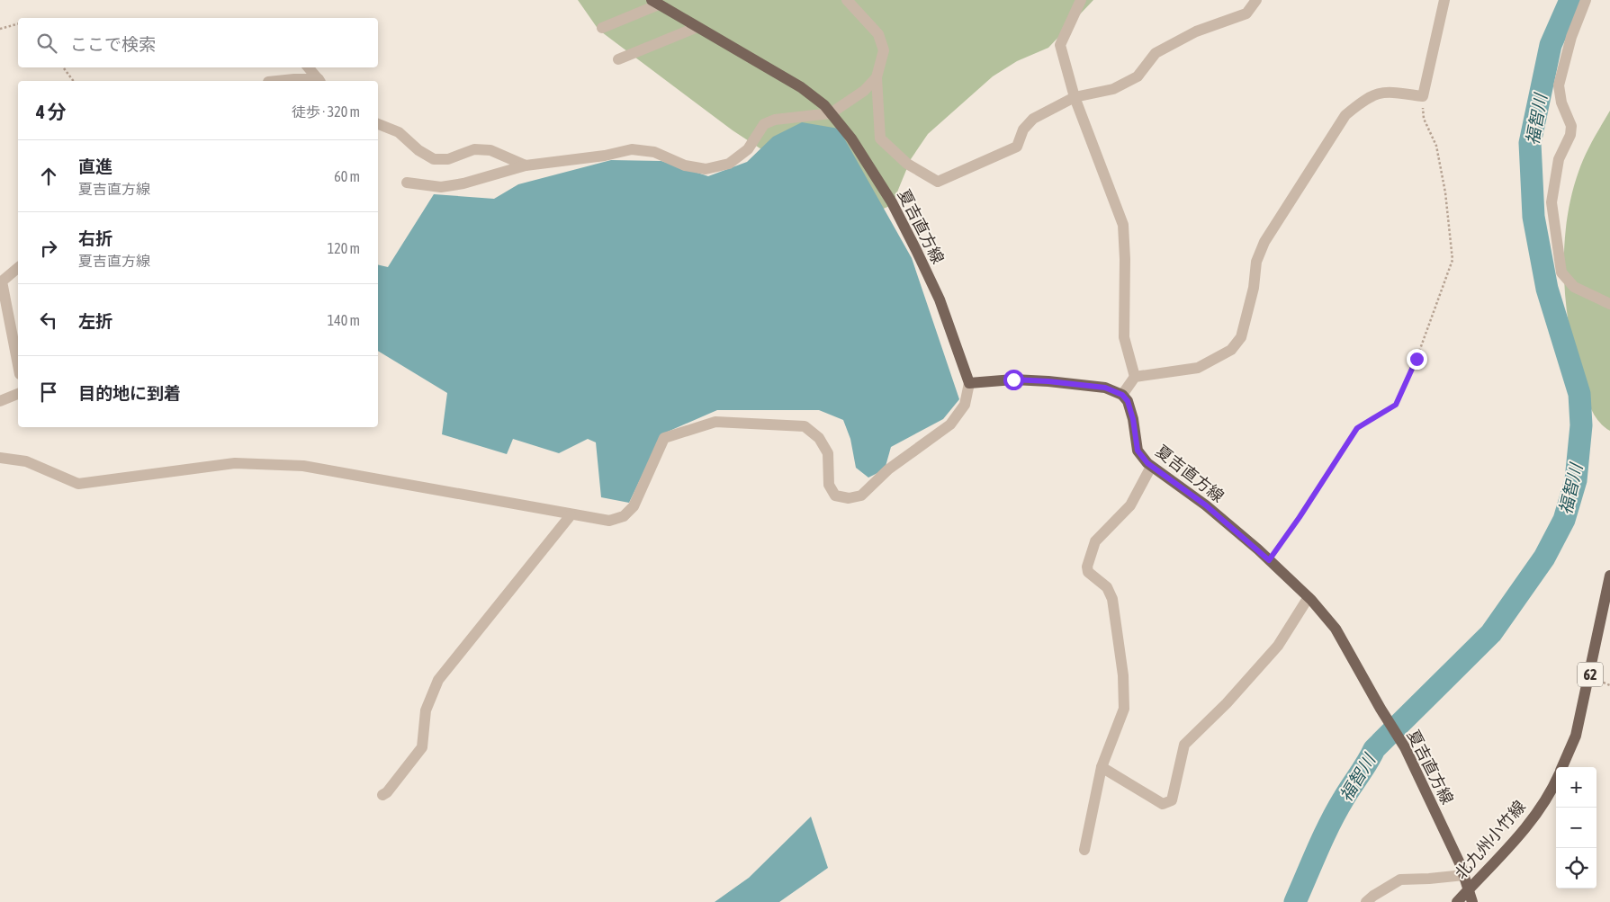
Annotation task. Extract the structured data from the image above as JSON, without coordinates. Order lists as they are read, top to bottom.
{
  "streets": {
    "main road": ["夏吉直方線", "62", "北九州小竹線"]
  },
  "crossings": [
    ["夏吉直方線", "北九州小竹線"]
  ],
  "water": ["福智川"],
  "page": {
    "search": "ここで検索",
    "heading": ["4 分", "徒歩 · 320 m"],
    "list": [
      ["直進", "夏吉直方線", "60 m"],
      ["右折", "夏吉直方線", "120 m"],
      ["左折", "140 m"],
      "目的地に到着"
    ],
    "map_buttons": ["+", "−"]
  }
}
